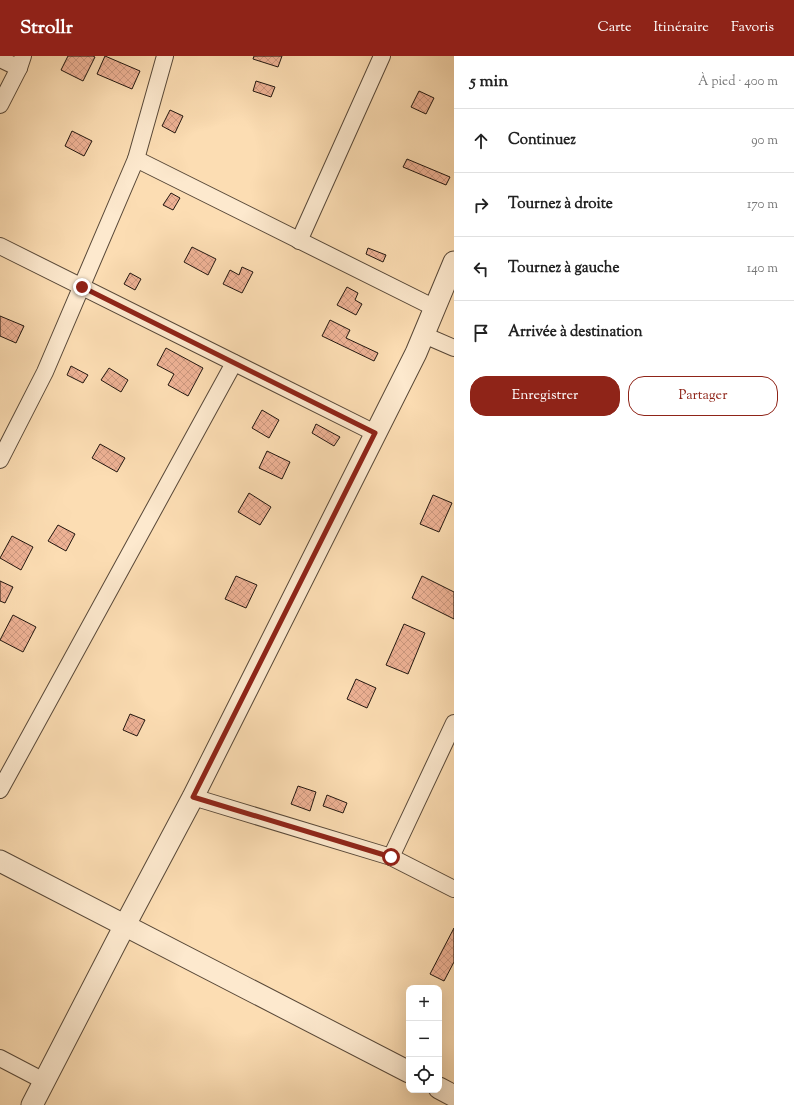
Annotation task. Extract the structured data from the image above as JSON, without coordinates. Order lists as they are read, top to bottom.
{
  "page": {
    "header": "Strollr",
    "nav": ["Carte", "Itinéraire", "Favoris"],
    "heading": ["5 min", "À pied · 400 m"],
    "list": [
      ["Continuez", "90 m"],
      ["Tournez à droite", "170 m"],
      ["Tournez à gauche", "140 m"],
      "Arrivée à destination"
    ],
    "buttons": ["Enregistrer", "Partager"],
    "map_buttons": ["+", "−"]
  }
}
